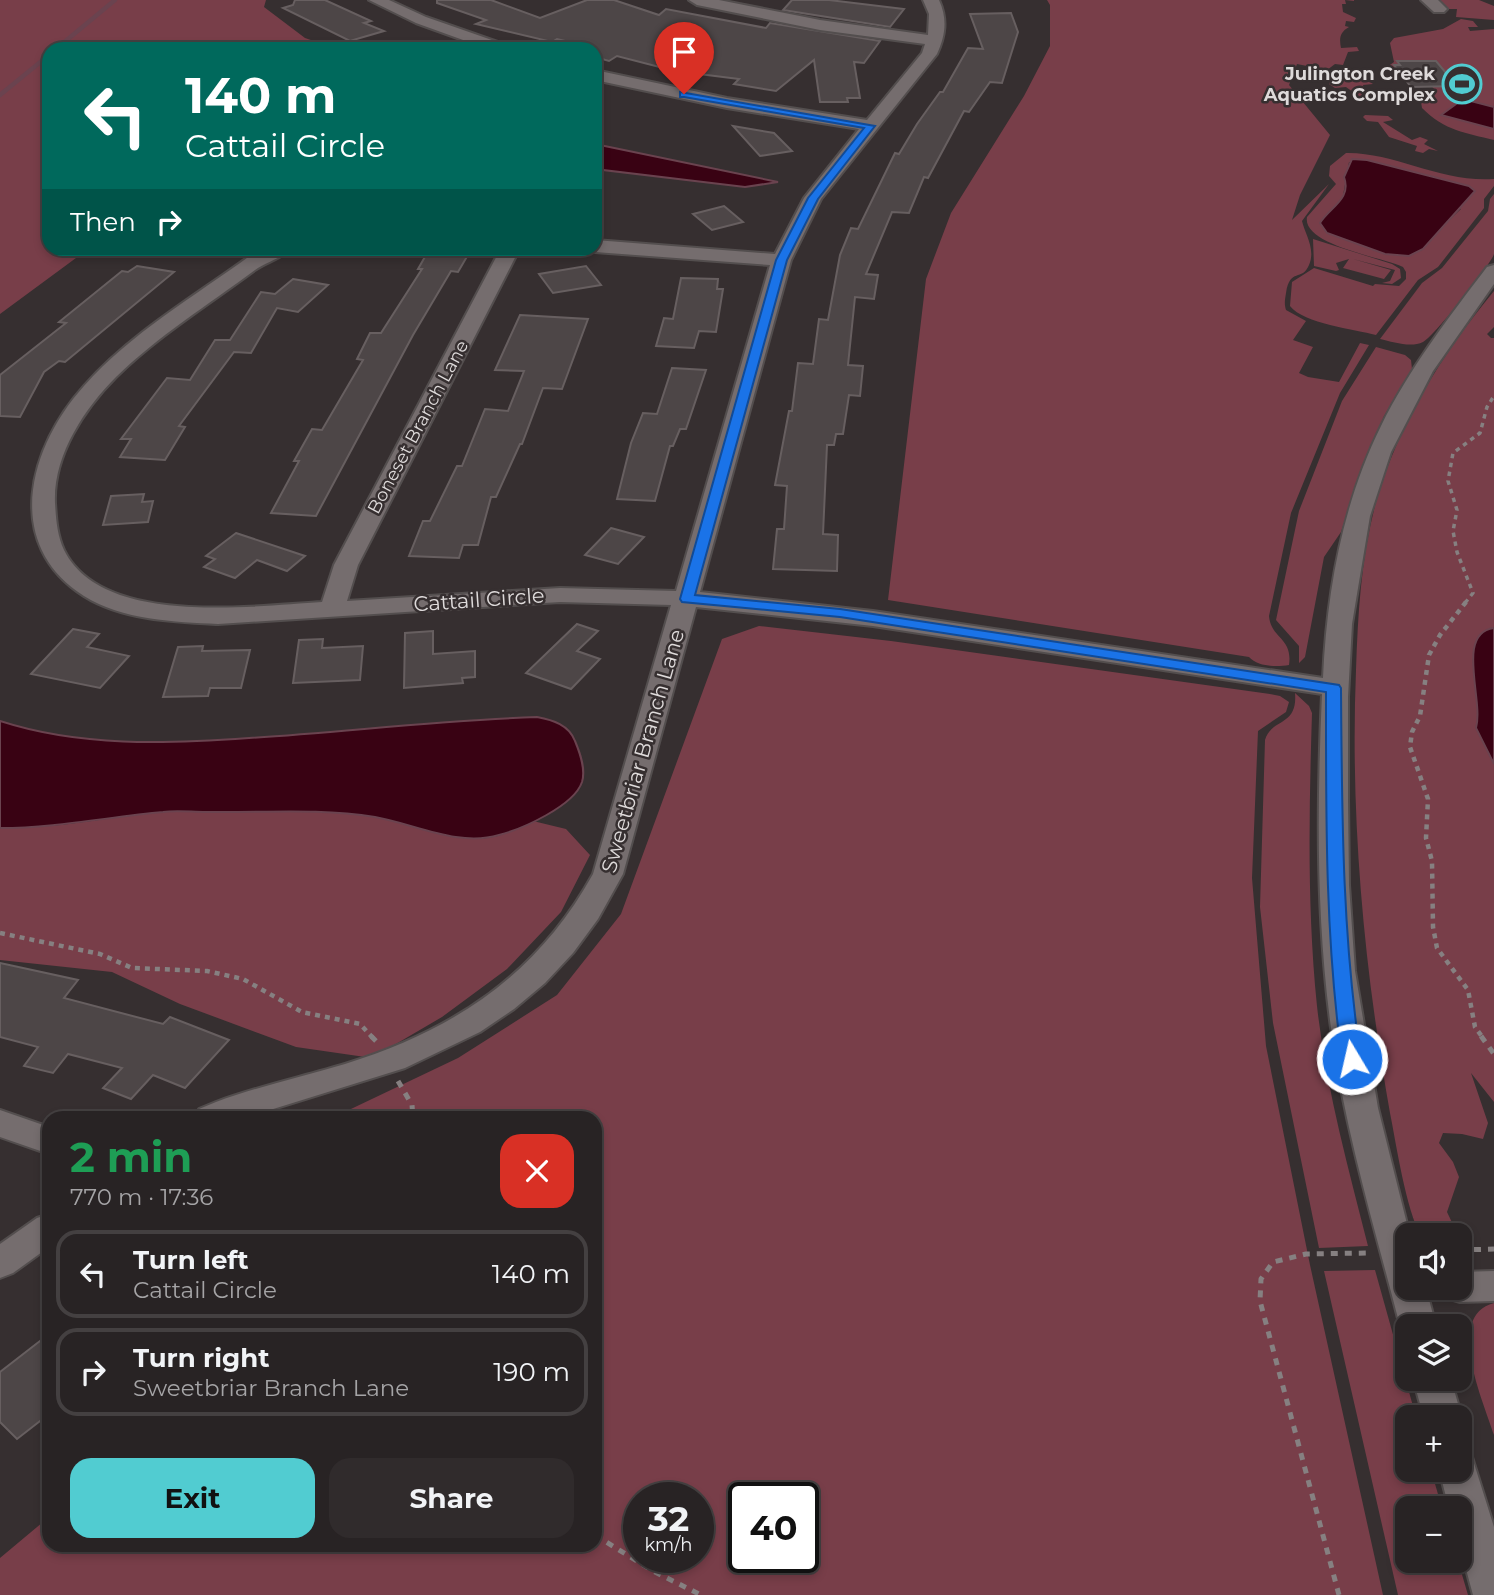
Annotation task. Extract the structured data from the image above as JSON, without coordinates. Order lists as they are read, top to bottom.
{
  "streets": {
    "street": ["Boneset Branch Lane", "Cattail Circle", "Sweetbriar Branch Lane"]
  },
  "crossings": [
    ["Boneset Branch Lane", "Cattail Circle"],
    ["Cattail Circle", "Sweetbriar Branch Lane"]
  ],
  "places": {
    "sports": ["Julington Creek Aquatics Complex"]
  },
  "page": {
    "turn": ["140 m", "Cattail Circle"],
    "then": "Then",
    "heading": ["2 min", "770 m · 17:36"],
    "map_buttons": ["+", "−"],
    "list": [
      {
        "name": "Turn left",
        "note": "Cattail Circle",
        "value": "140 m"
      },
      {
        "name": "Turn right",
        "note": "Sweetbriar Branch Lane",
        "value": "190 m"
      }
    ],
    "buttons": ["Exit", "Share"],
    "speed": "32 km/h",
    "limit": "40"
  }
}
